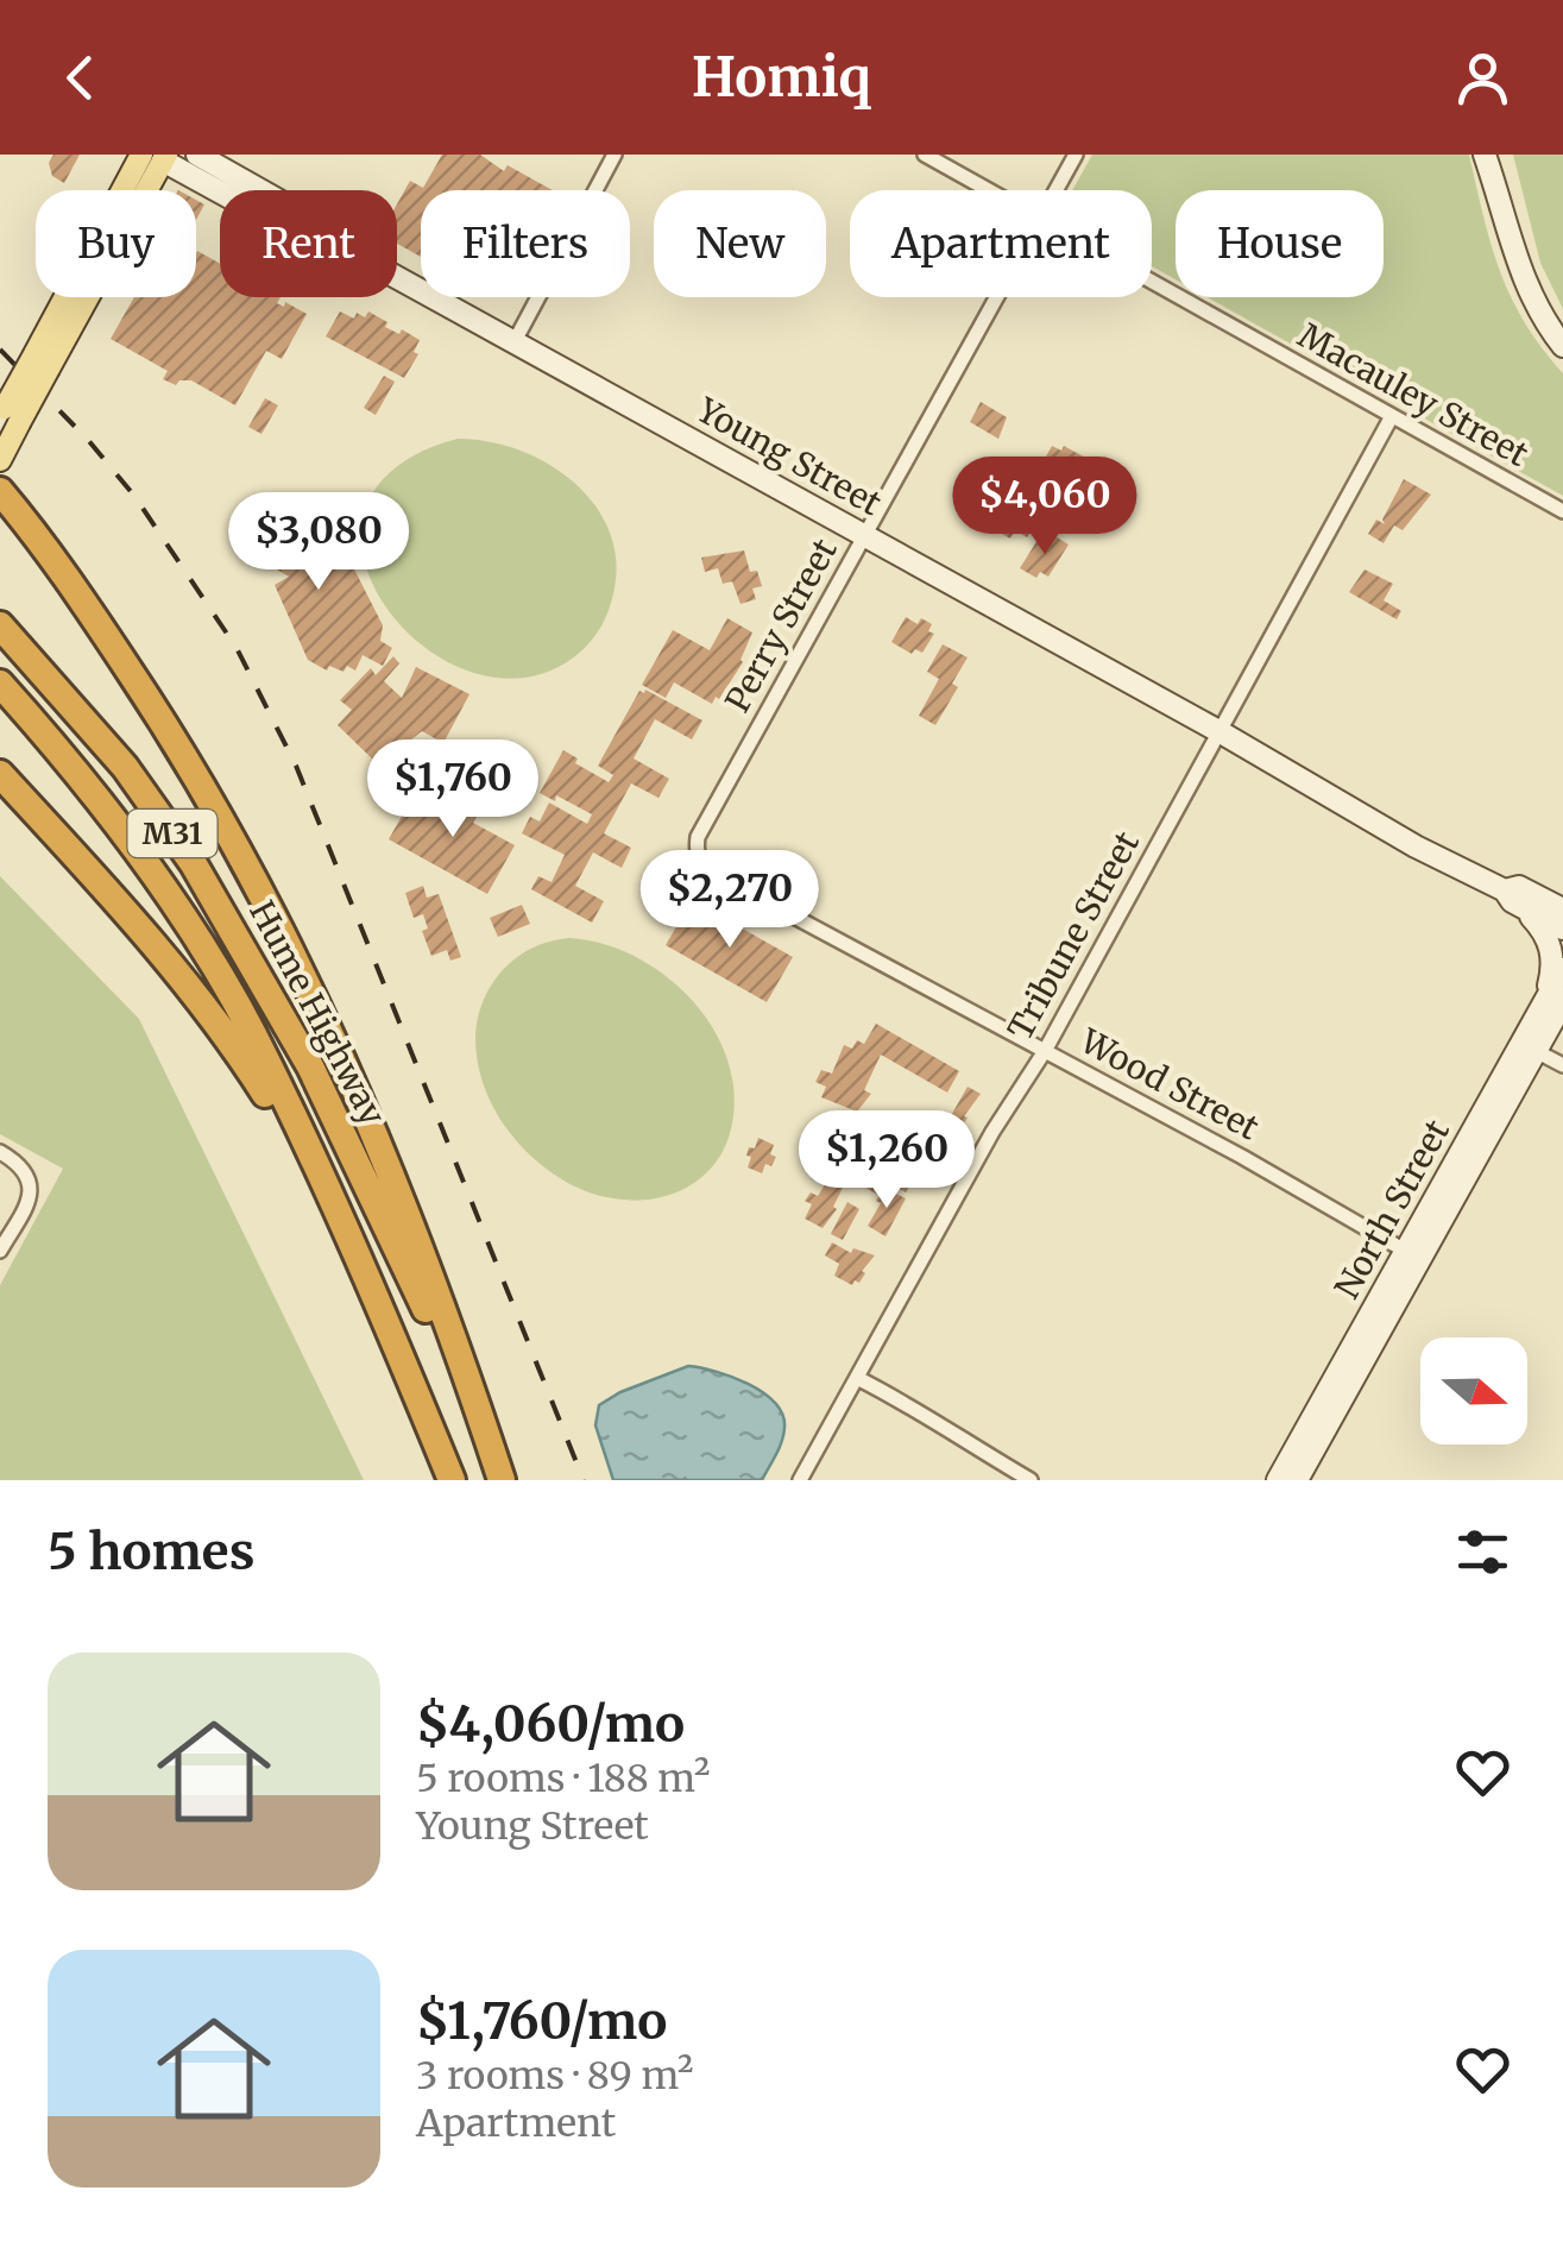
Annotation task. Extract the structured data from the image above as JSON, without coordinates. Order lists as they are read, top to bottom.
{
  "streets": {
    "highway": ["M31", "Hume Highway"],
    "main road": ["Young Street", "North Street"],
    "street": [
      "Macauley Street",
      "Perry Street",
      "Tribune Street",
      "Wood Street"
    ]
  },
  "crossings": [
    ["Macauley Street", "Tribune Street"],
    ["Young Street", "Perry Street"],
    ["Young Street", "Tribune Street"],
    ["Perry Street", "Wood Street"],
    ["Tribune Street", "Wood Street"],
    ["Wood Street", "North Street"]
  ],
  "north": "right",
  "page": {
    "header": "Homiq",
    "chip": [
      "Buy",
      "Rent",
      "Filters",
      "New",
      "Apartment",
      "House"
    ],
    "price": [
      "$4,060",
      "$3,080",
      "$1,760",
      "$2,270",
      "$1,260"
    ],
    "heading": "5 homes",
    "list": [
      {
        "name": "$4,060/mo",
        "note": "5 rooms · 188 m² · Young Street"
      },
      {
        "name": "$1,760/mo",
        "note": "3 rooms · 89 m² · Apartment"
      }
    ]
  }
}
